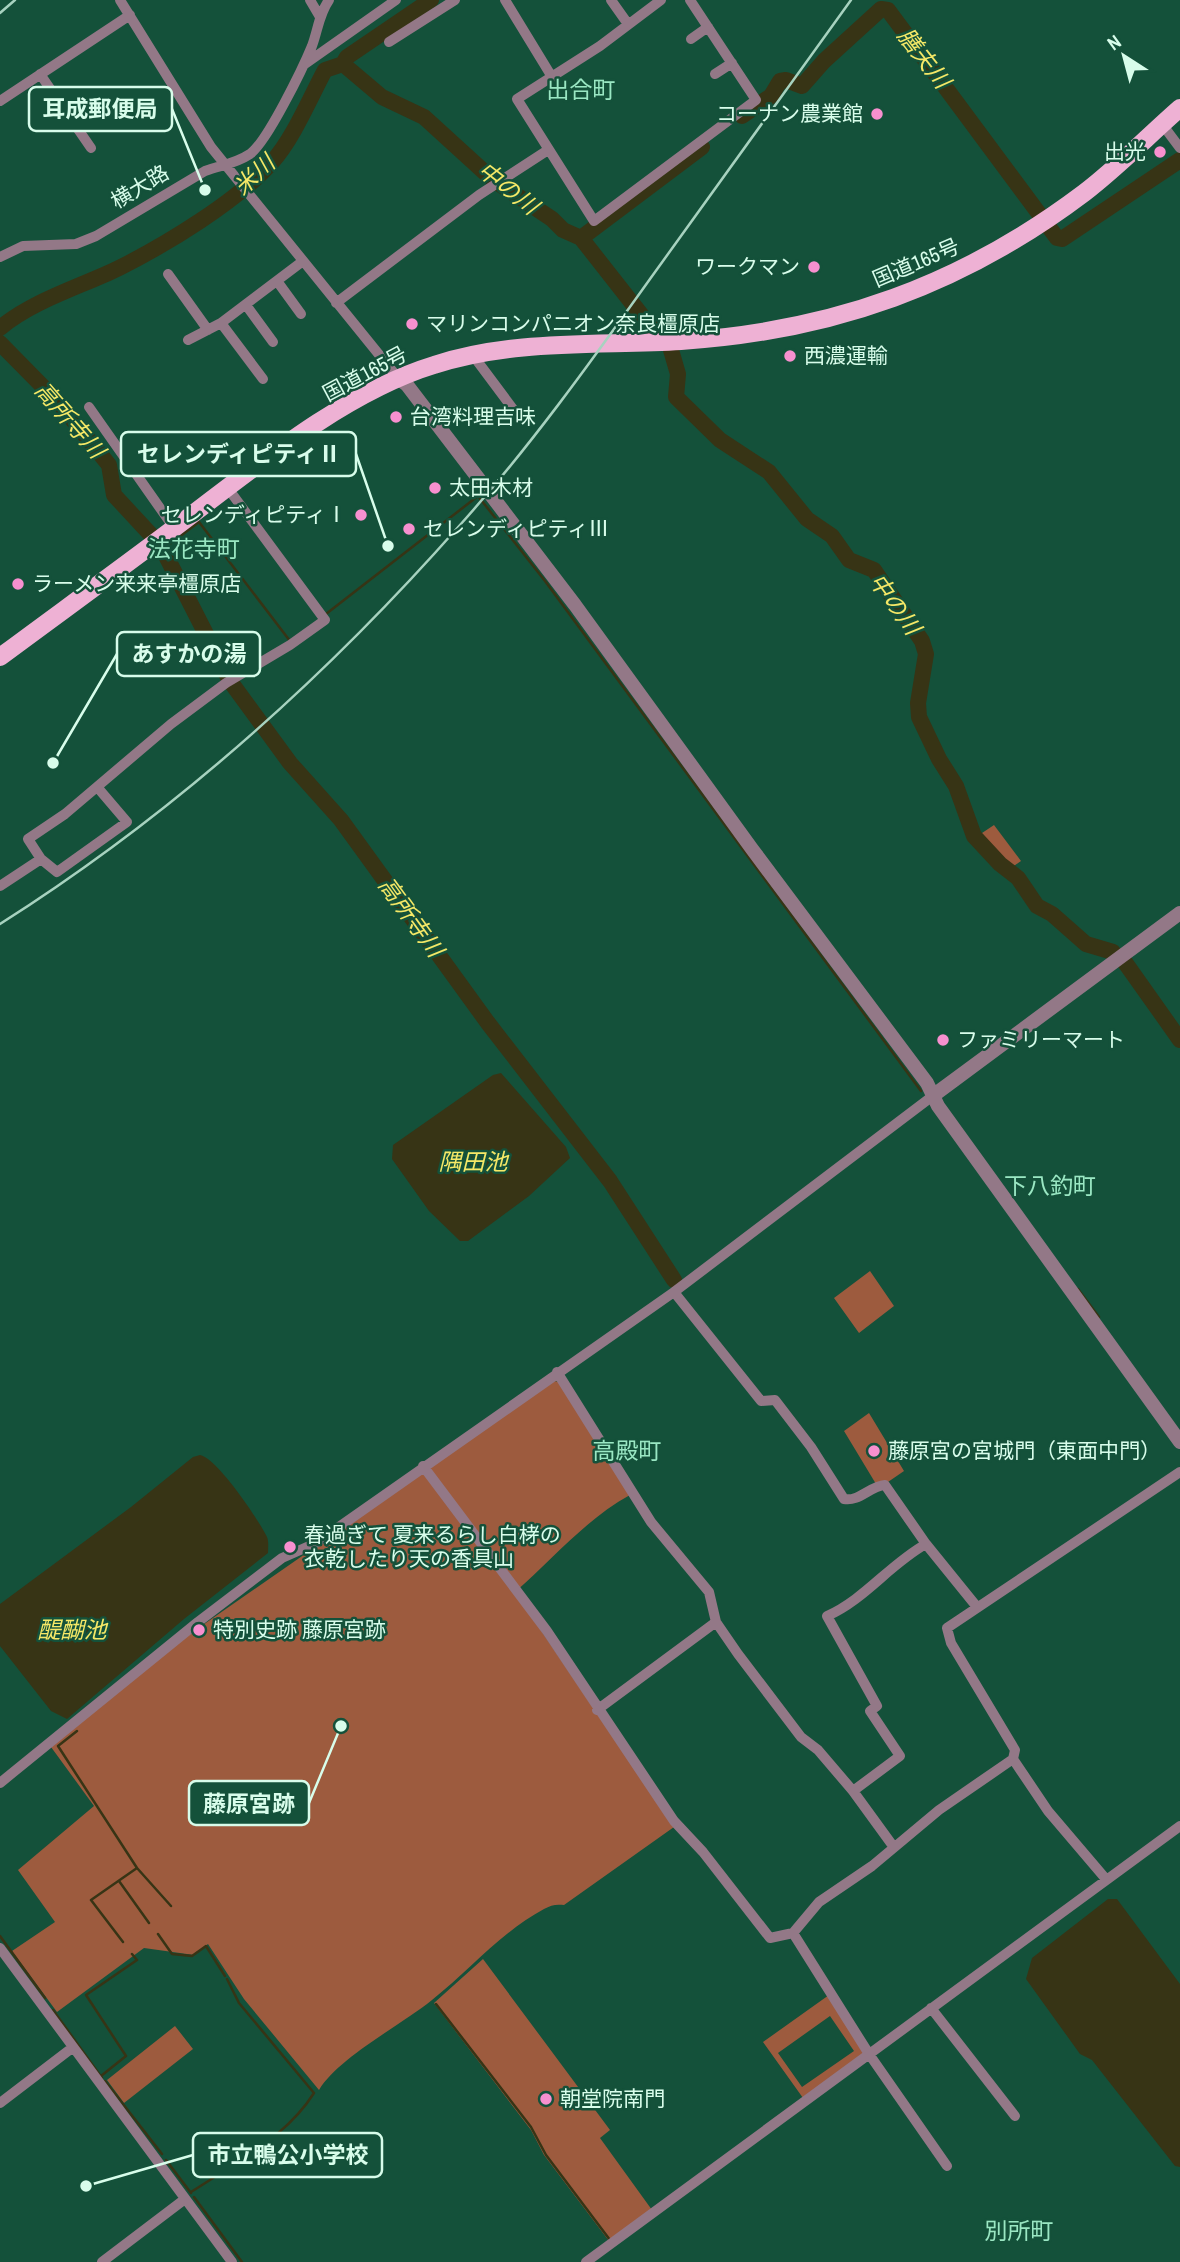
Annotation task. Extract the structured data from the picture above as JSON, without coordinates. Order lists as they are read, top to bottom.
{
  "streets": {
    "highway": ["国道165号"],
    "street": ["横大路"]
  },
  "districts": [
    "出合町",
    "法花寺町",
    "下八釣町",
    "高殿町",
    "別所町"
  ],
  "water": [
    "膳夫川",
    "米川",
    "中の川",
    "高所寺川",
    "隅田池",
    "醍醐池"
  ],
  "places": [
    "コーナン農業館",
    "出光",
    "耳成郵便局",
    "ワークマン",
    "マリンコンパニオン奈良橿原店",
    "西濃運輸",
    "台湾料理吉味",
    "太田木材",
    "セレンディピティⅠ",
    "セレンディピティⅢ",
    "セレンディピティⅡ",
    "ラーメン来来亭橿原店",
    "あすかの湯",
    "ファミリーマート",
    "藤原宮の宮城門（東面中門）",
    "春過ぎて 夏来るらし白𣑥の 衣乾したり天の香具山",
    "特別史跡 藤原宮跡",
    "藤原宮跡",
    "朝堂院南門",
    "市立鴨公小学校"
  ],
  "north": "top left"
}
